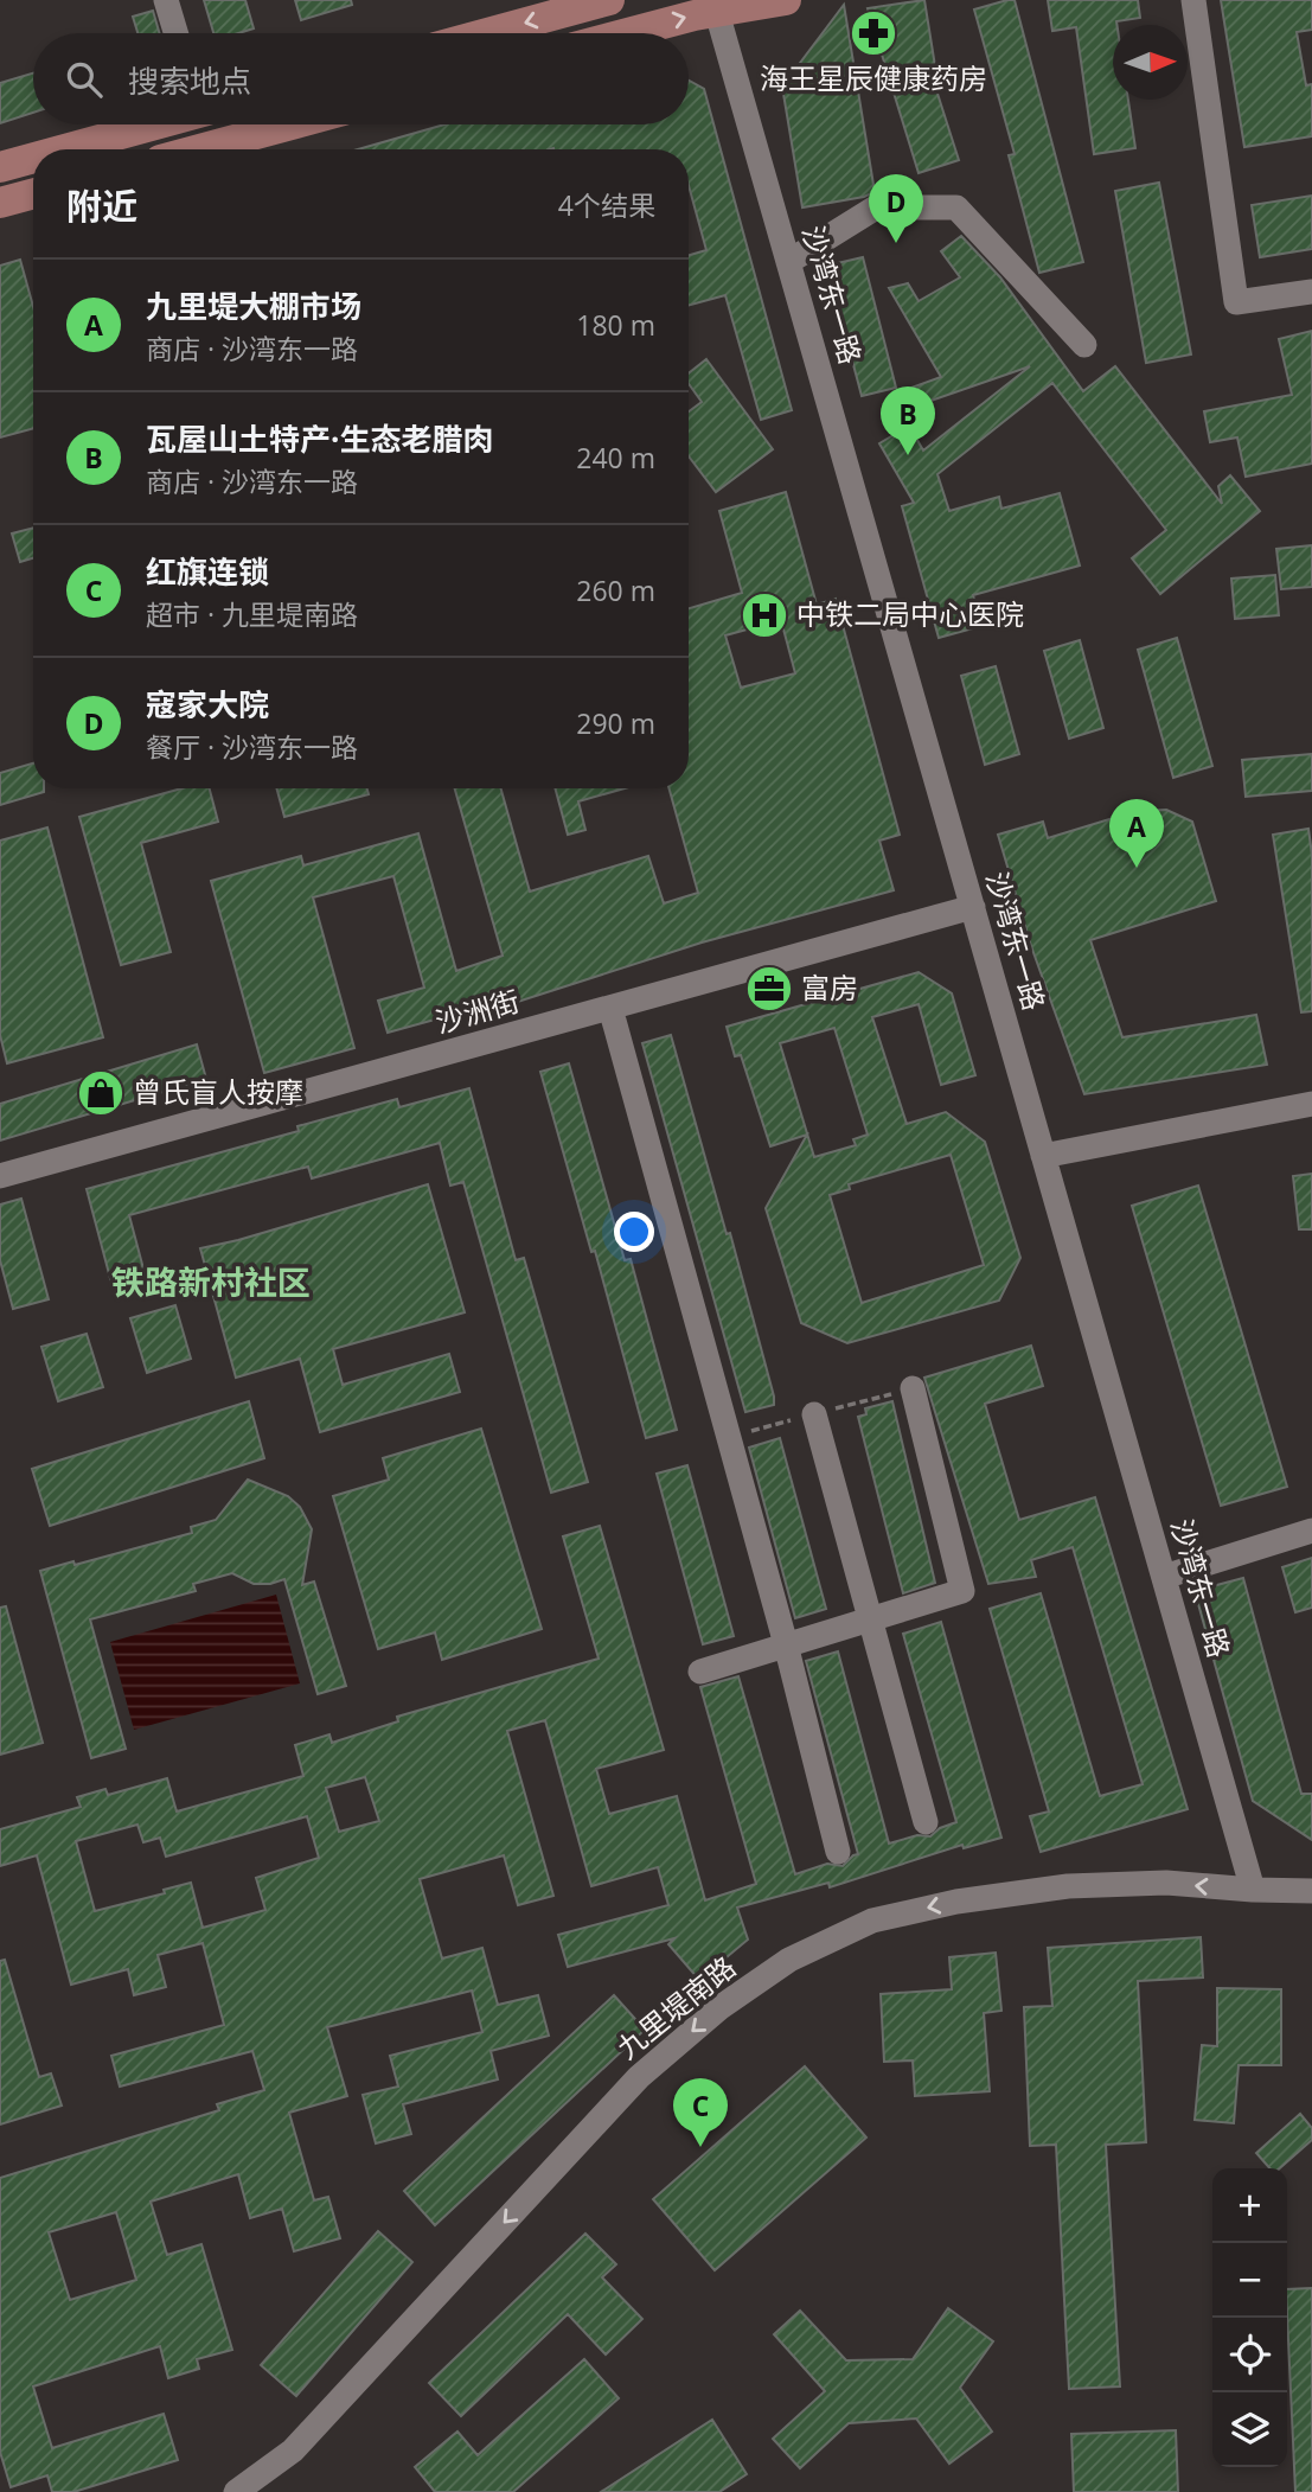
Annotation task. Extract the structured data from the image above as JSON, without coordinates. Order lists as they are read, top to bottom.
{
  "streets": {
    "street": ["沙湾东一路", "沙洲街", "九里堤南路"]
  },
  "crossings": [
    ["沙湾东一路", "沙洲街"],
    ["沙湾东一路", "九里堤南路"]
  ],
  "one_way": ["九里堤南路"],
  "districts": ["铁路新村社区"],
  "places": {
    "pharmacy": ["海王星辰健康药房"],
    "hospital": ["中铁二局中心医院"],
    "office": ["富房"],
    "shop": ["曾氏盲人按摩"]
  },
  "north": "right",
  "page": {
    "search": "搜索地点",
    "heading": ["附近", "4个结果"],
    "pins": [
      "D",
      "B",
      "A",
      "C"
    ],
    "list": [
      {
        "mark": "A",
        "name": "九里堤大棚市场",
        "note": "商店 · 沙湾东一路",
        "value": "180 m"
      },
      {
        "mark": "B",
        "name": "瓦屋山土特产·生态老腊肉",
        "note": "商店 · 沙湾东一路",
        "value": "240 m"
      },
      {
        "mark": "C",
        "name": "红旗连锁",
        "note": "超市 · 九里堤南路",
        "value": "260 m"
      },
      {
        "mark": "D",
        "name": "寇家大院",
        "note": "餐厅 · 沙湾东一路",
        "value": "290 m"
      }
    ],
    "map_buttons": ["+", "−"]
  }
}
